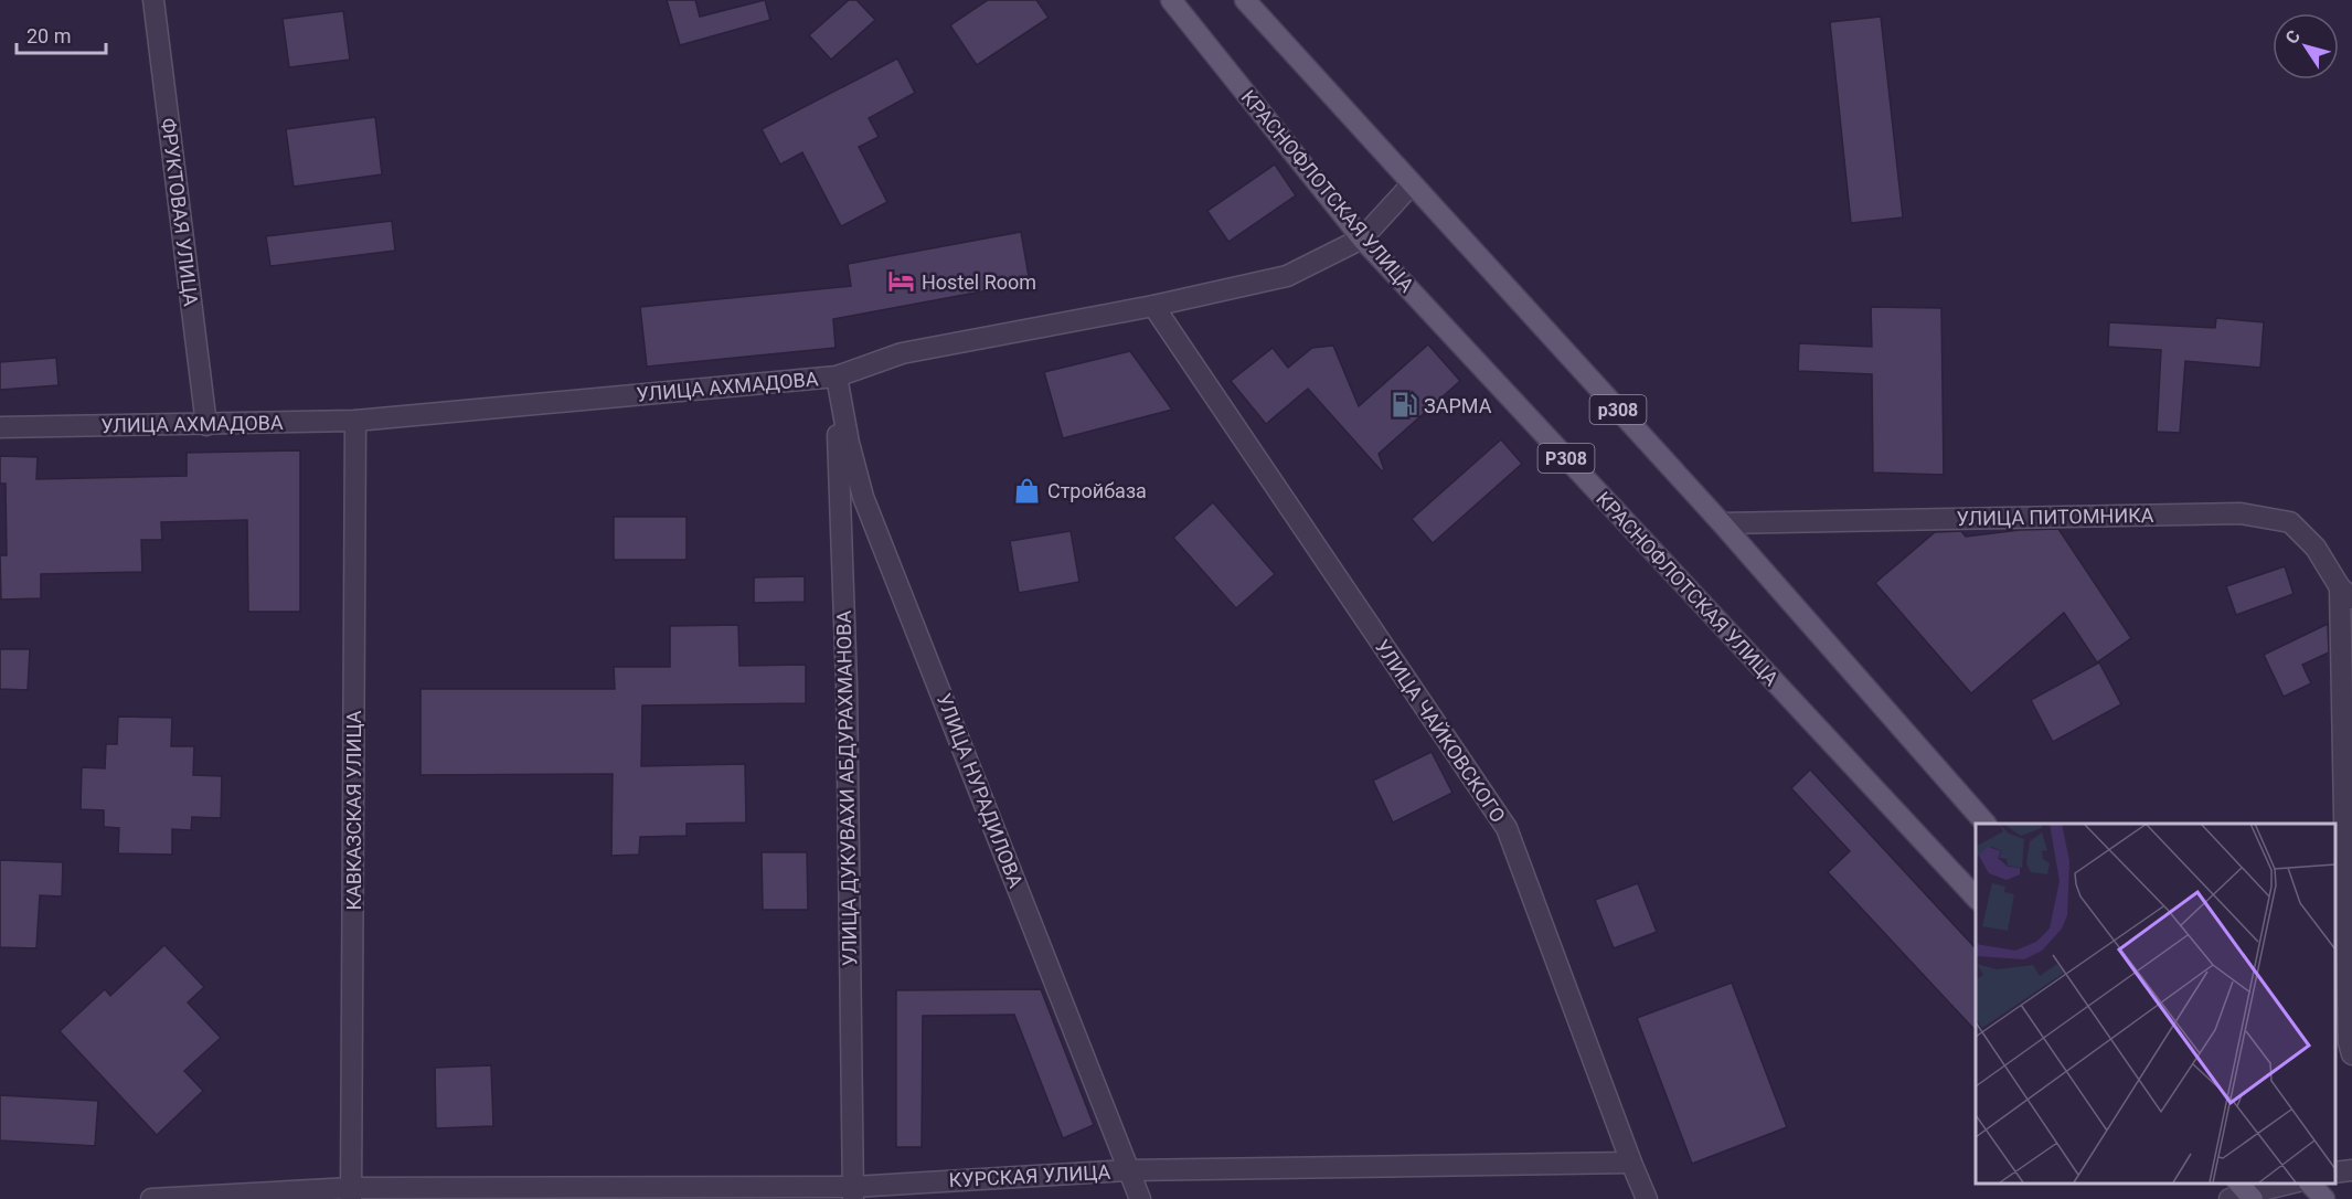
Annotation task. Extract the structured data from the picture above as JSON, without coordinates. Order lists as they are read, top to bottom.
{
  "streets": {
    "main road": ["КРАСНОФЛОТСКАЯ УЛИЦА", "p308", "P308"],
    "street": [
      "ФРУКТОВАЯ УЛИЦА",
      "УЛИЦА АХМАДОВА",
      "УЛИЦА ПИТОМНИКА",
      "УЛИЦА ЧАЙКОВСКОГО",
      "УЛИЦА ДУКУВАХИ АБДУРАХМАНОВА",
      "УЛИЦА НУРАДИЛОВА",
      "КАВКАЗСКАЯ УЛИЦА",
      "КУРСКАЯ УЛИЦА"
    ]
  },
  "crossings": [
    ["КРАСНОФЛОТСКАЯ УЛИЦА", "УЛИЦА АХМАДОВА"],
    ["ФРУКТОВАЯ УЛИЦА", "УЛИЦА АХМАДОВА"],
    ["УЛИЦА АХМАДОВА", "p308"],
    ["УЛИЦА АХМАДОВА", "УЛИЦА ЧАЙКОВСКОГО"],
    ["УЛИЦА АХМАДОВА", "УЛИЦА ДУКУВАХИ АБДУРАХМАНОВА"],
    ["УЛИЦА АХМАДОВА", "УЛИЦА НУРАДИЛОВА"],
    ["УЛИЦА АХМАДОВА", "КАВКАЗСКАЯ УЛИЦА"],
    ["p308", "УЛИЦА ПИТОМНИКА"],
    ["УЛИЦА ЧАЙКОВСКОГО", "КУРСКАЯ УЛИЦА"],
    ["УЛИЦА ДУКУВАХИ АБДУРАХМАНОВА", "УЛИЦА НУРАДИЛОВА"],
    ["УЛИЦА ДУКУВАХИ АБДУРАХМАНОВА", "КУРСКАЯ УЛИЦА"],
    ["УЛИЦА НУРАДИЛОВА", "КУРСКАЯ УЛИЦА"],
    ["КАВКАЗСКАЯ УЛИЦА", "КУРСКАЯ УЛИЦА"]
  ],
  "places": {
    "hotel": ["Hostel Room"],
    "fuel station": ["ЗАРМА"],
    "shop": ["Стройбаза"]
  },
  "scale_bar": "20 m",
  "north": "top left"
}
